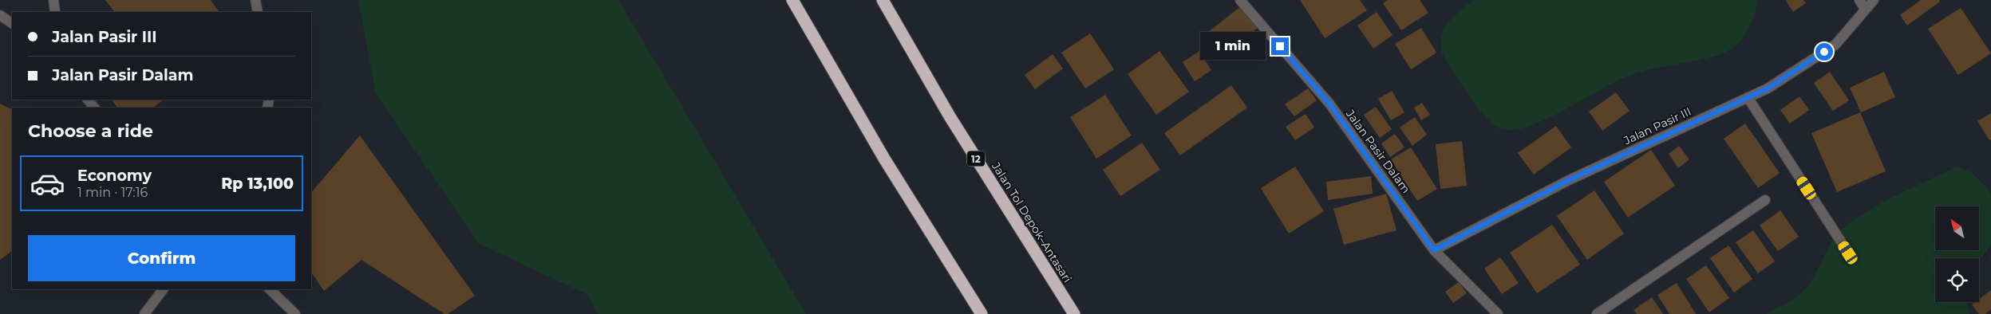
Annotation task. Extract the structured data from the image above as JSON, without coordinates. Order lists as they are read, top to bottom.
{
  "streets": {
    "highway": ["12", "Jalan Tol Depok–Antasari"],
    "street": ["Jalan Pasir III", "Jalan Pasir Dalam"]
  },
  "crossings": [
    ["Jalan Pasir III", "Jalan Pasir Dalam"]
  ],
  "north": "top left",
  "page": {
    "banner": ["Jalan Pasir III", "Jalan Pasir Dalam"],
    "bubble": "1 min",
    "heading": "Choose a ride",
    "list": [
      {
        "name": "Economy",
        "note": "1 min · 17:16",
        "value": "Rp 13,100"
      }
    ],
    "buttons": "Confirm"
  }
}
